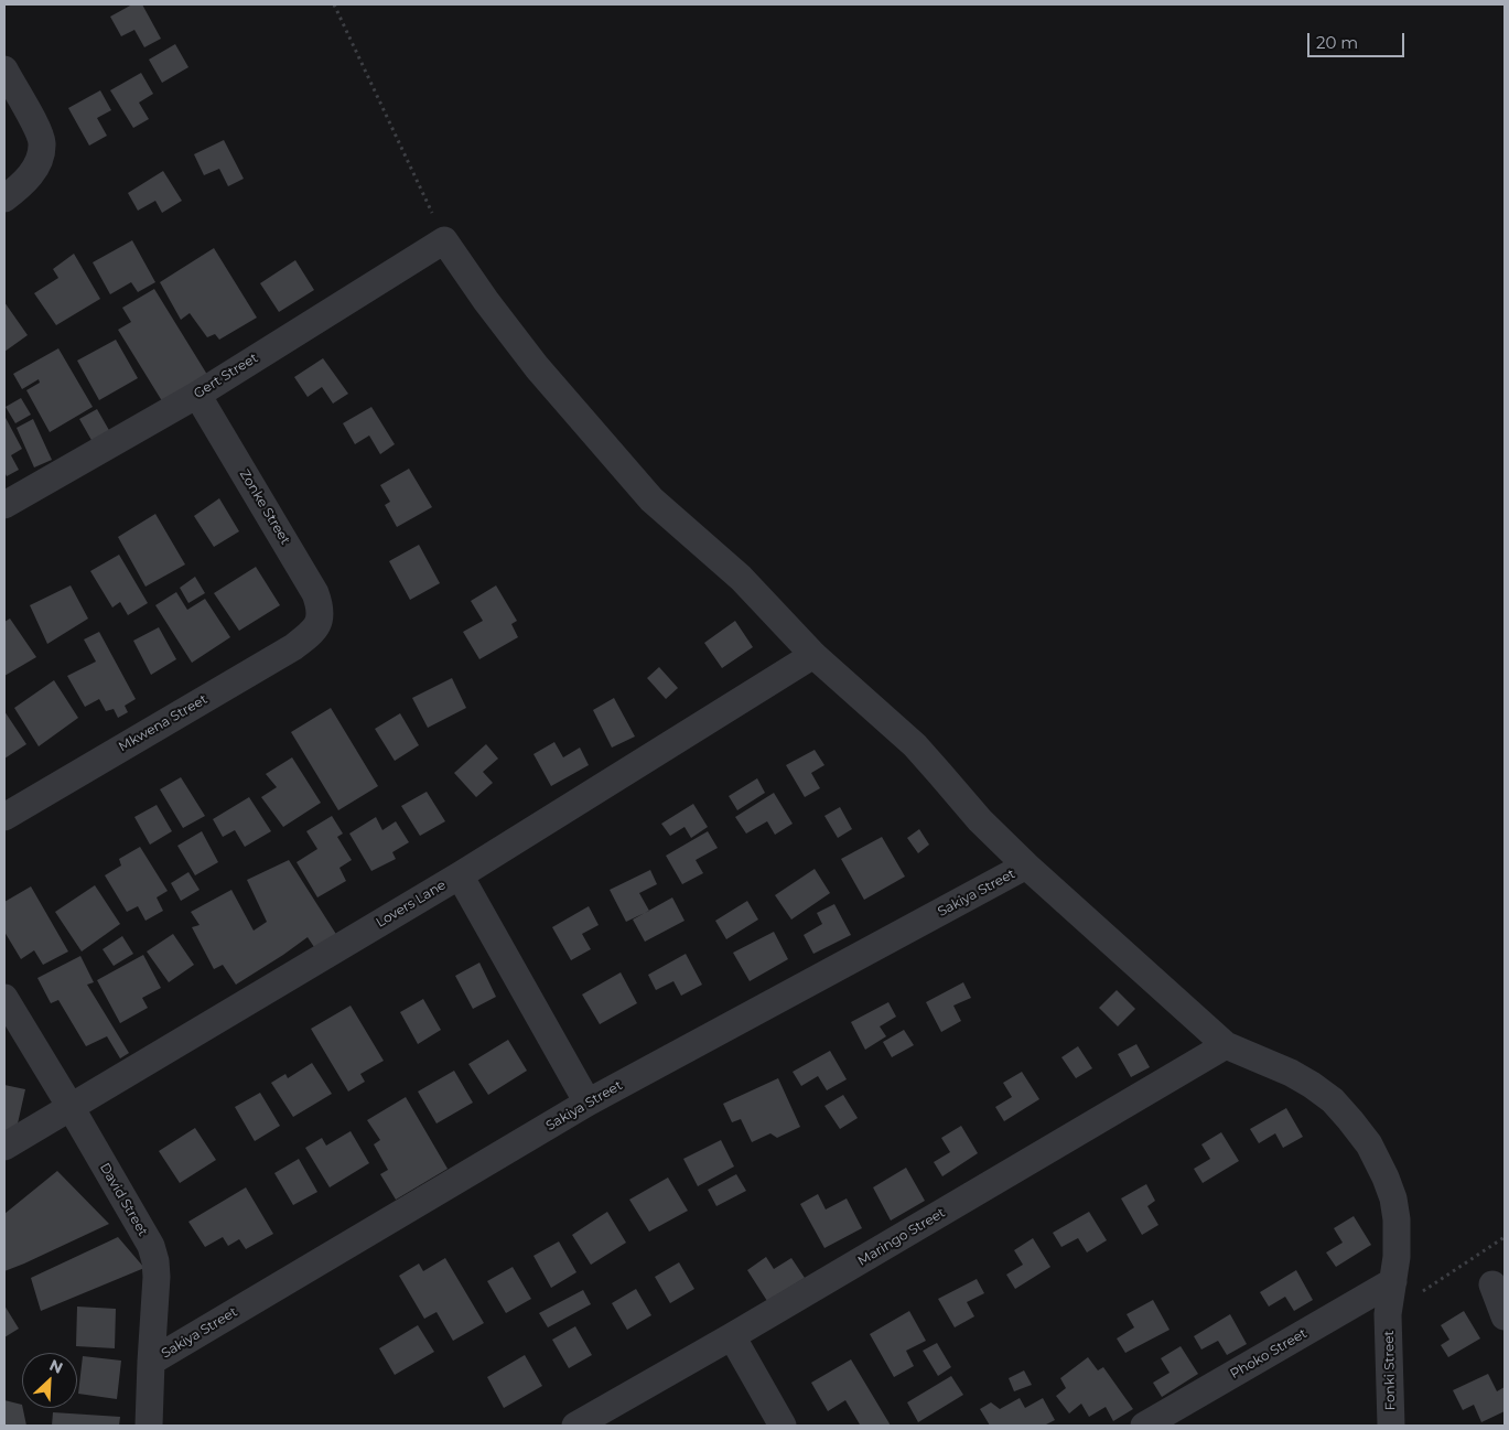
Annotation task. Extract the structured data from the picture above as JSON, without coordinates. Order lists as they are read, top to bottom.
{
  "streets": {
    "street": [
      "Gert Street",
      "Zonke Street",
      "Mkwena Street",
      "Sakiya Street",
      "Lovers Lane",
      "David Street",
      "Maringo Street",
      "Phoko Street",
      "Fonki Street"
    ]
  },
  "crossings": [
    ["Gert Street", "Zonke Street"],
    ["Gert Street", "Fonki Street"],
    ["Zonke Street", "Mkwena Street"],
    ["Sakiya Street", "David Street"],
    ["Sakiya Street", "Fonki Street"],
    ["Lovers Lane", "David Street"],
    ["Lovers Lane", "Fonki Street"],
    ["Maringo Street", "Fonki Street"],
    ["Phoko Street", "Fonki Street"]
  ],
  "scale_bar": "20 m",
  "north": "top right"
}
